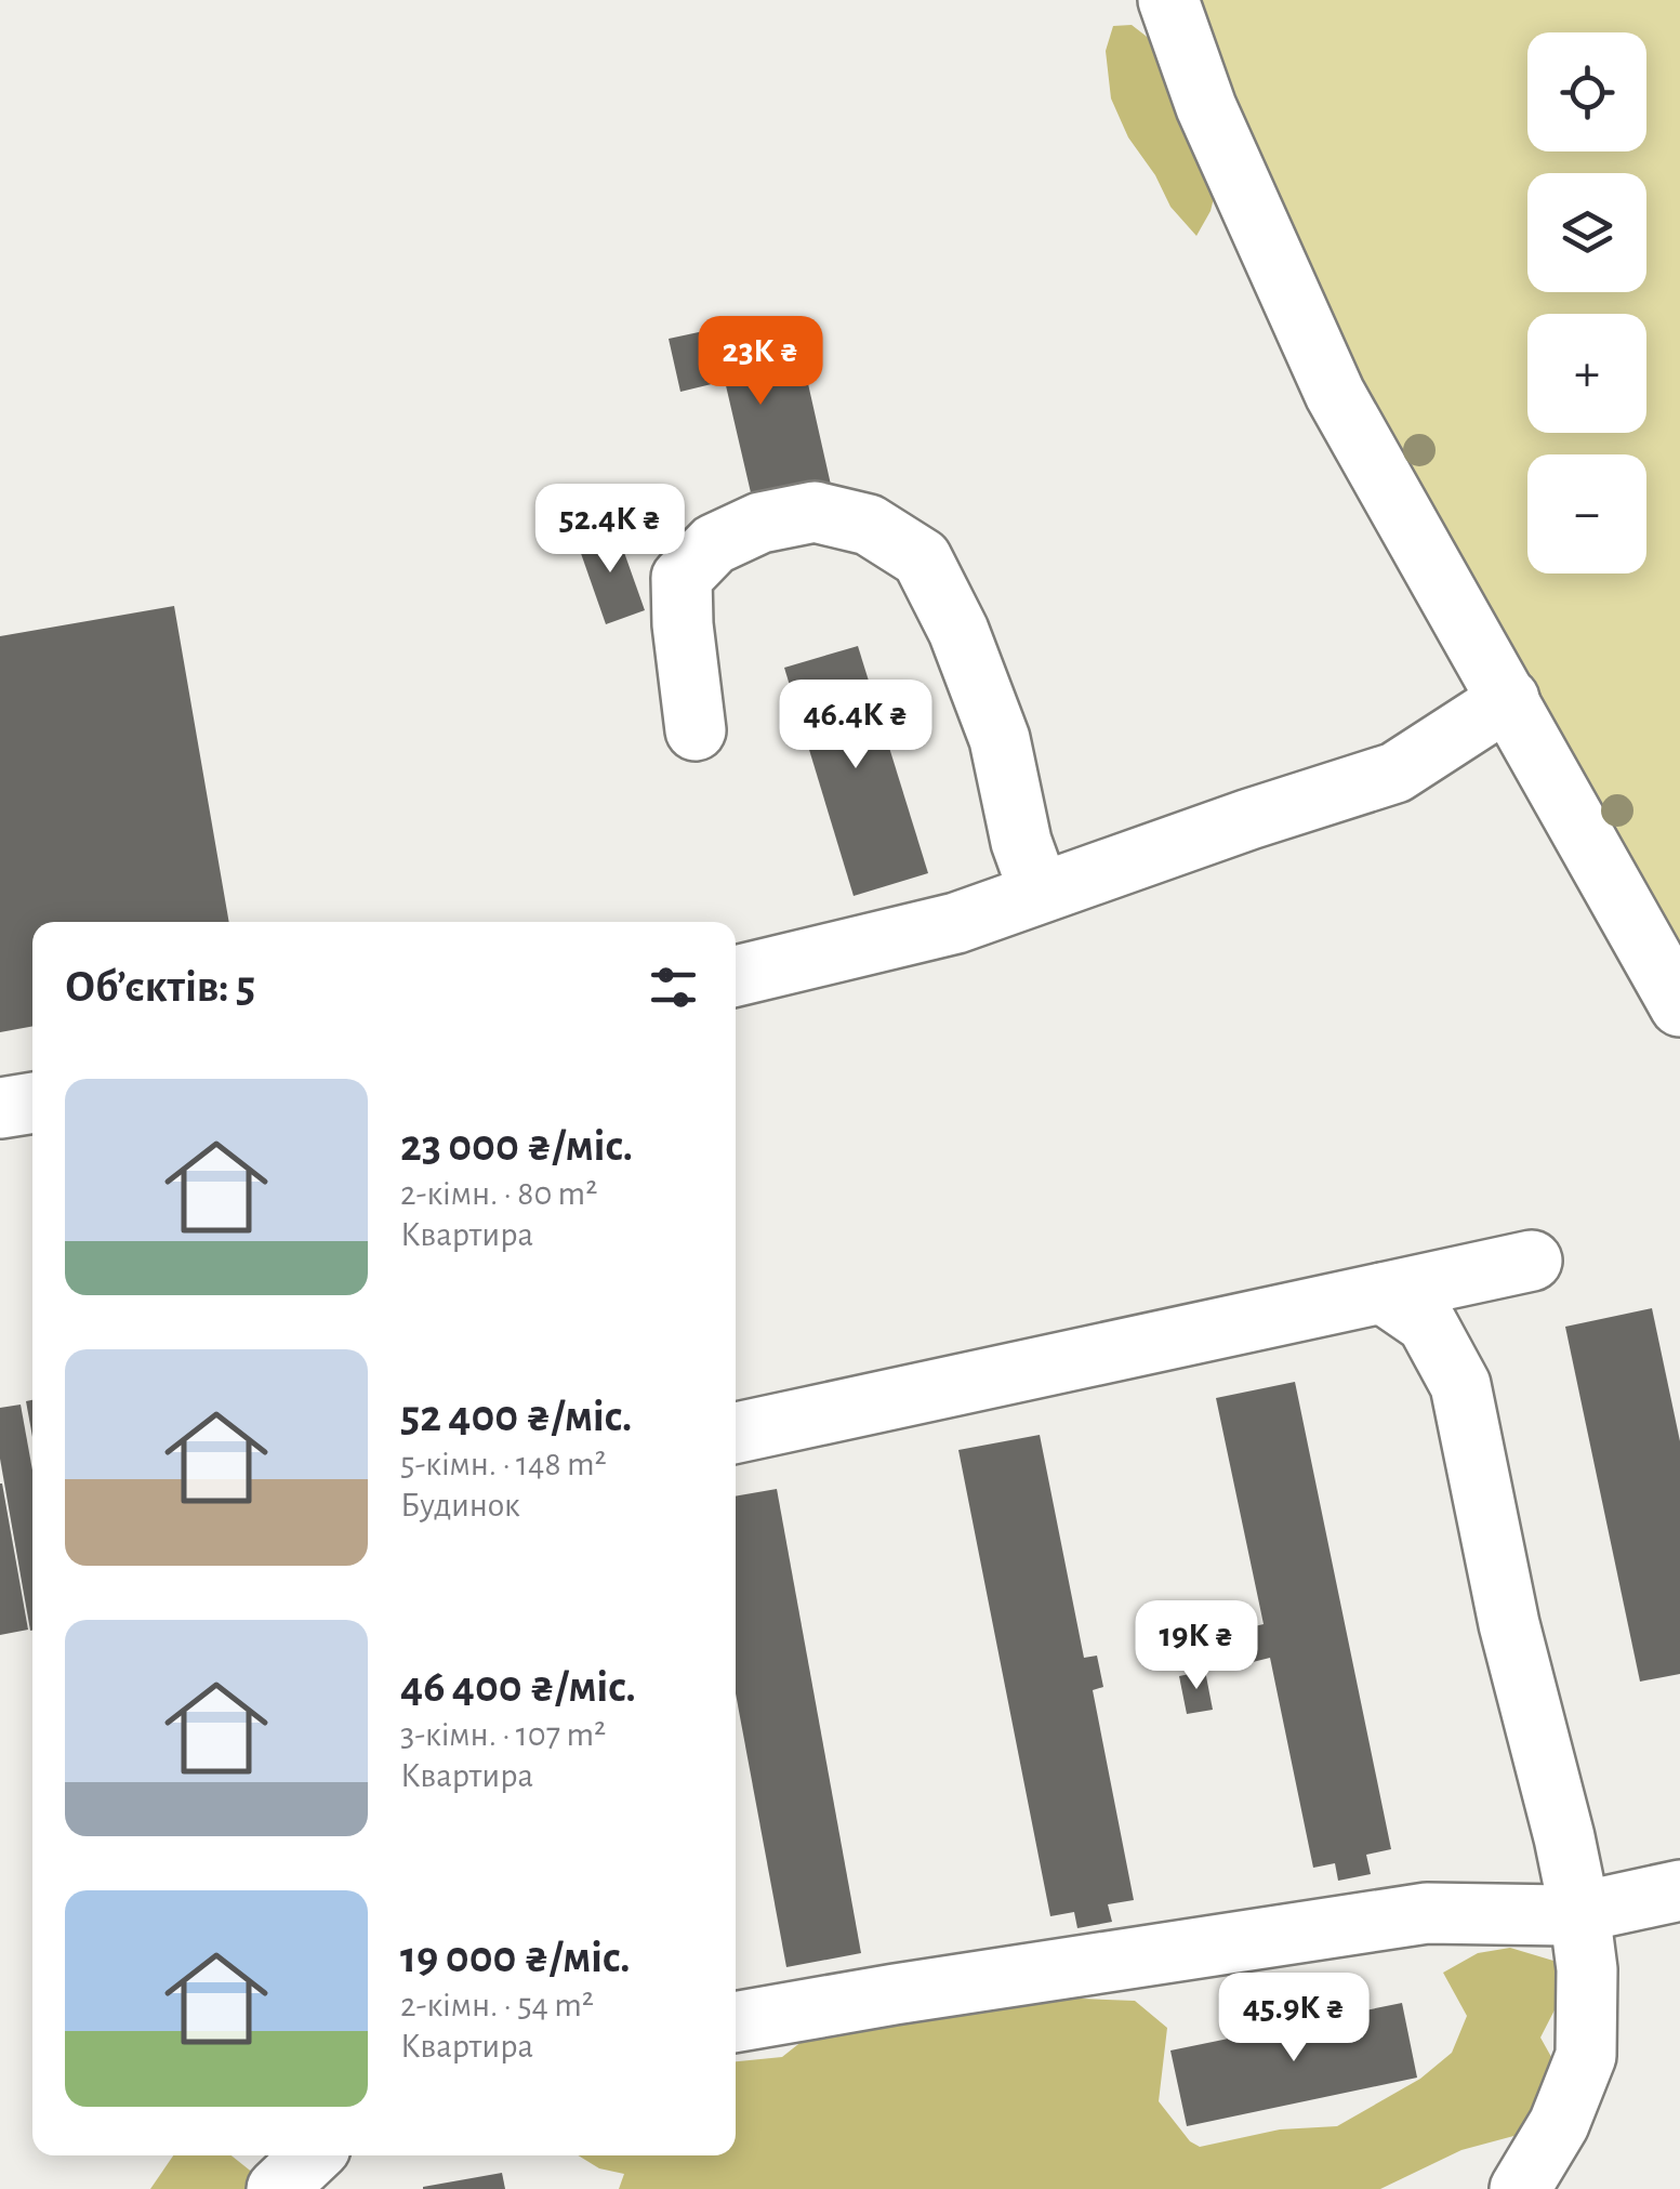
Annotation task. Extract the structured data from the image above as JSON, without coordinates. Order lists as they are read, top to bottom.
{
  "page": {
    "map_buttons": ["+", "−"],
    "price": [
      "23K ₴",
      "52.4K ₴",
      "46.4K ₴",
      "19K ₴",
      "45.9K ₴"
    ],
    "heading": "Об’єктів: 5",
    "list": [
      {
        "name": "23 000 ₴/міс.",
        "note": "2-кімн. · 80 m² · Квартира"
      },
      {
        "name": "52 400 ₴/міс.",
        "note": "5-кімн. · 148 m² · Будинок"
      },
      {
        "name": "46 400 ₴/міс.",
        "note": "3-кімн. · 107 m² · Квартира"
      },
      {
        "name": "19 000 ₴/міс.",
        "note": "2-кімн. · 54 m² · Квартира"
      }
    ]
  }
}
